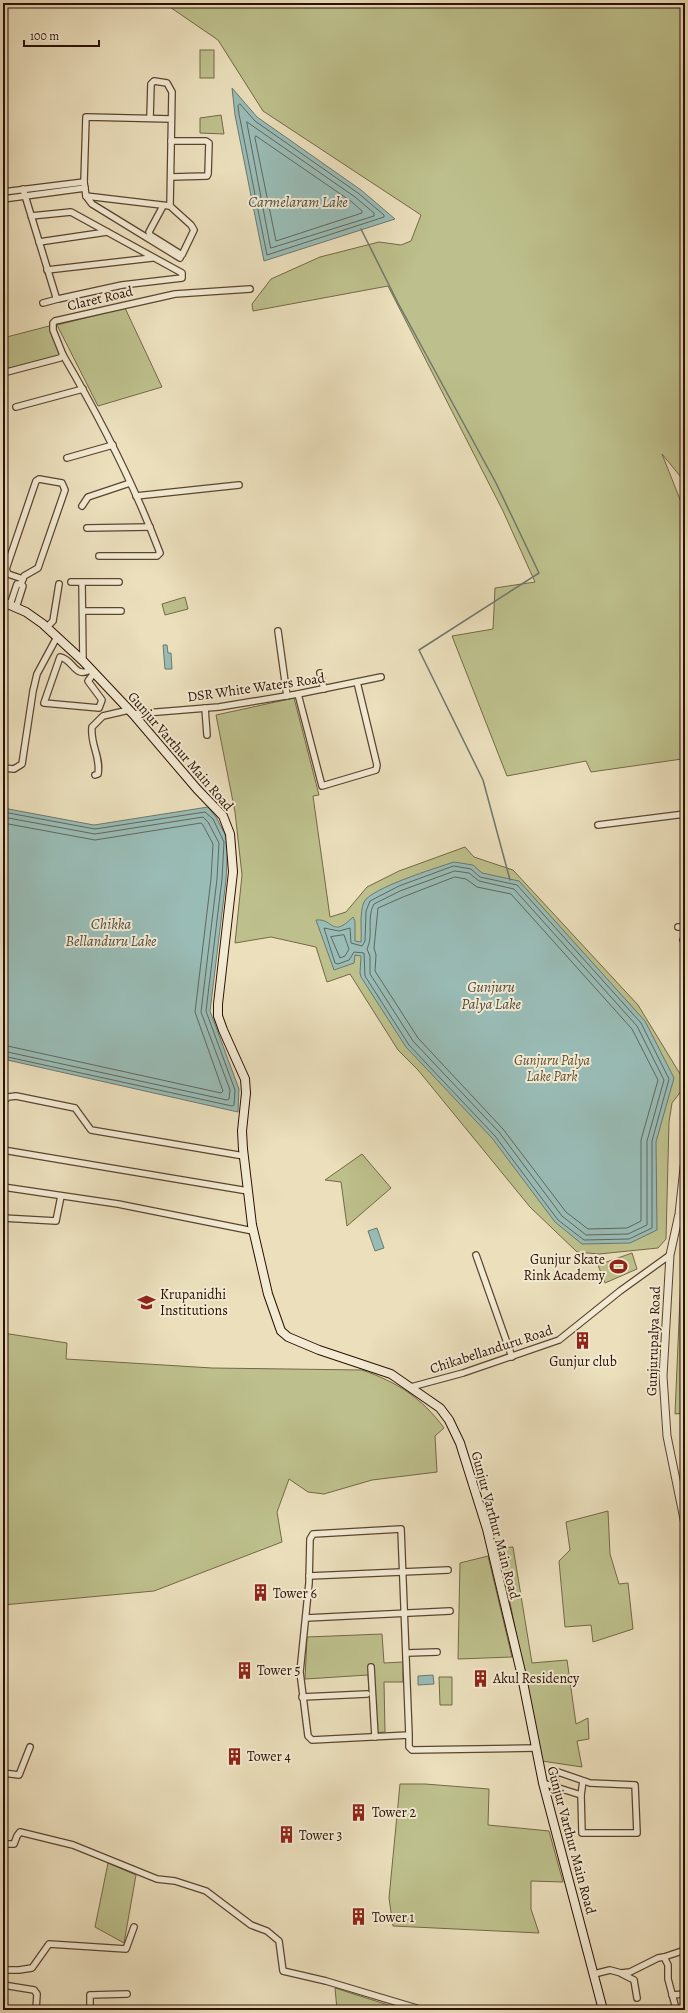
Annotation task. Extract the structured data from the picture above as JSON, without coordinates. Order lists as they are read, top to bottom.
{
  "streets": {
    "main road": ["Gunjur Varthur Main Road"],
    "street": [
      "Claret Road",
      "DSR White Waters Road",
      "Gunjurupalya Road",
      "Chikabellanduru Road"
    ]
  },
  "crossings": [
    ["DSR White Waters Road", "Gunjur Varthur Main Road"],
    ["Gunjur Varthur Main Road", "Chikabellanduru Road"],
    ["Gunjurupalya Road", "Chikabellanduru Road"]
  ],
  "water": ["Carmelaram Lake", "Chikka Bellanduru Lake", "Gunjuru Palya Lake"],
  "parks": ["Gunjuru Palya Lake Park"],
  "places": {
    "sports": ["Gunjur Skate Rink Academy"],
    "school or university": ["Krupanidhi Institutions"],
    "building": [
      "Gunjur club",
      "Tower 6",
      "Tower 5",
      "Akul Residency",
      "Tower 4",
      "Tower 2",
      "Tower 3",
      "Tower 1"
    ]
  },
  "scale_bar": "100 m"
}
